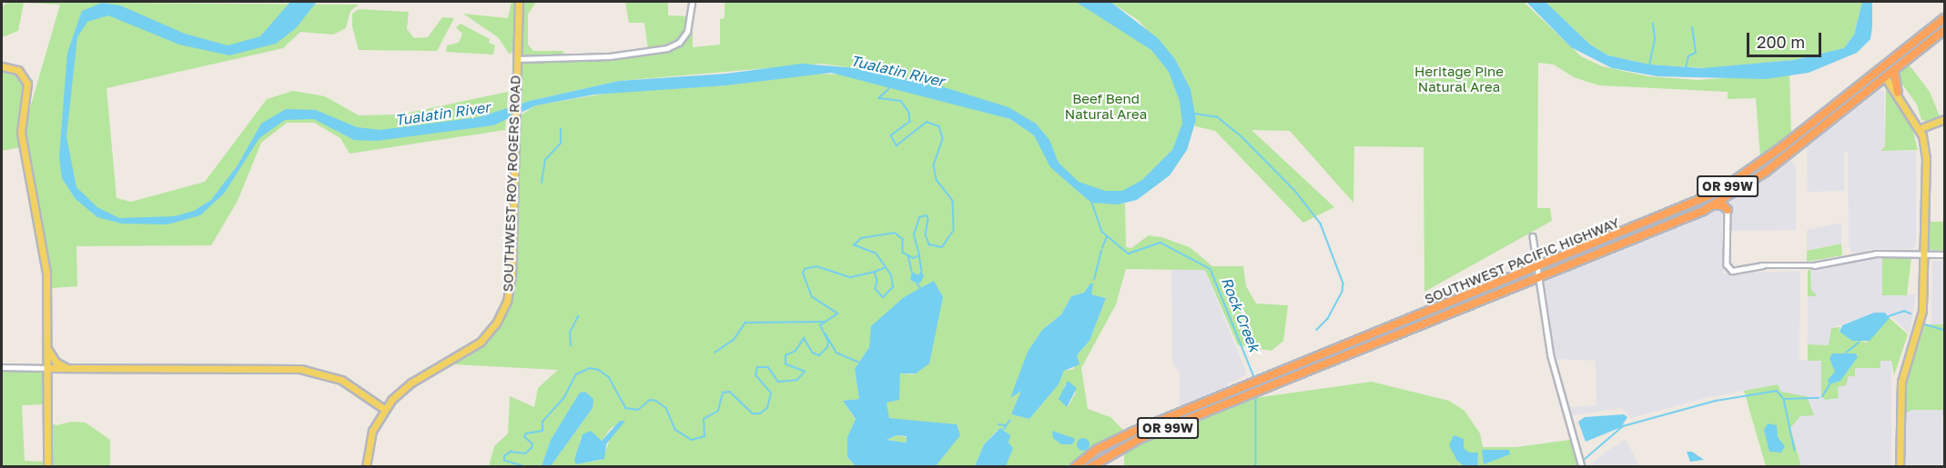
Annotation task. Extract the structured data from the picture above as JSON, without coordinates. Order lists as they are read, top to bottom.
{
  "streets": {
    "highway": ["OR 99W", "SOUTHWEST PACIFIC HIGHWAY"],
    "main road": ["SOUTHWEST ROY ROGERS ROAD"]
  },
  "water": ["Tualatin River", "Rock Creek"],
  "parks": ["Heritage Pine Natural Area", "Beef Bend Natural Area"],
  "scale_bar": "200 m"
}
